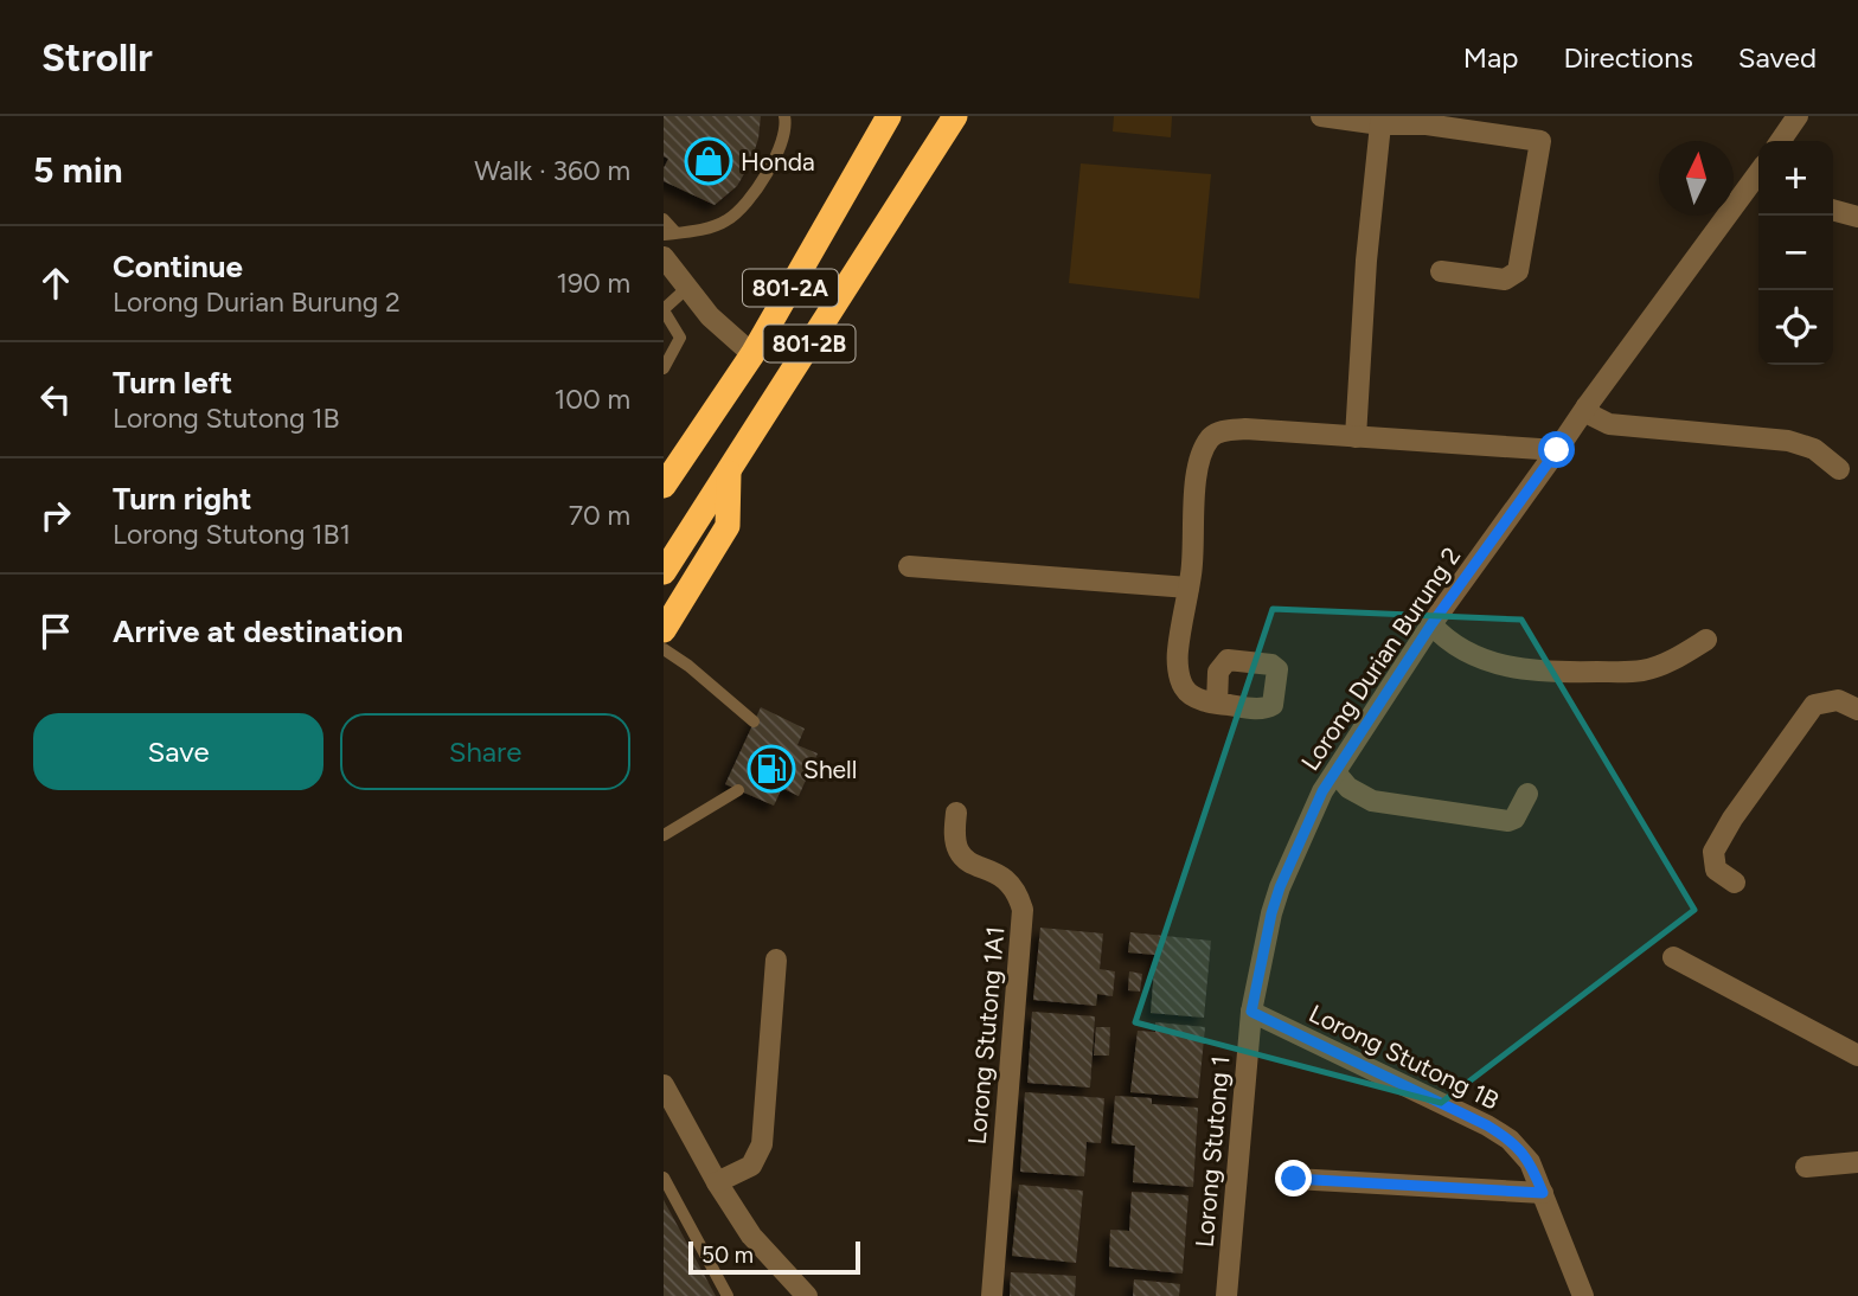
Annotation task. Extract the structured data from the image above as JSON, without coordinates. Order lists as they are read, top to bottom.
{
  "streets": {
    "highway": ["801-2A", "801-2B"],
    "street": [
      "Lorong Durian Burung 2",
      "Lorong Stutong 1A1",
      "Lorong Stutong 1B",
      "Lorong Stutong 1"
    ]
  },
  "crossings": [
    ["Lorong Durian Burung 2", "Lorong Stutong 1B"],
    ["Lorong Durian Burung 2", "Lorong Stutong 1"],
    ["Lorong Stutong 1B", "Lorong Stutong 1"]
  ],
  "places": {
    "shop": ["Honda"],
    "fuel station": ["Shell"]
  },
  "scale_bar": "50 m",
  "north": "top",
  "page": {
    "header": "Strollr",
    "nav": ["Map", "Directions", "Saved"],
    "heading": ["5 min", "Walk · 360 m"],
    "map_buttons": ["+", "−"],
    "list": [
      ["Continue", "Lorong Durian Burung 2", "190 m"],
      ["Turn left", "Lorong Stutong 1B", "100 m"],
      ["Turn right", "Lorong Stutong 1B1", "70 m"],
      "Arrive at destination"
    ],
    "buttons": ["Save", "Share"],
    "scale": "50 m"
  }
}
